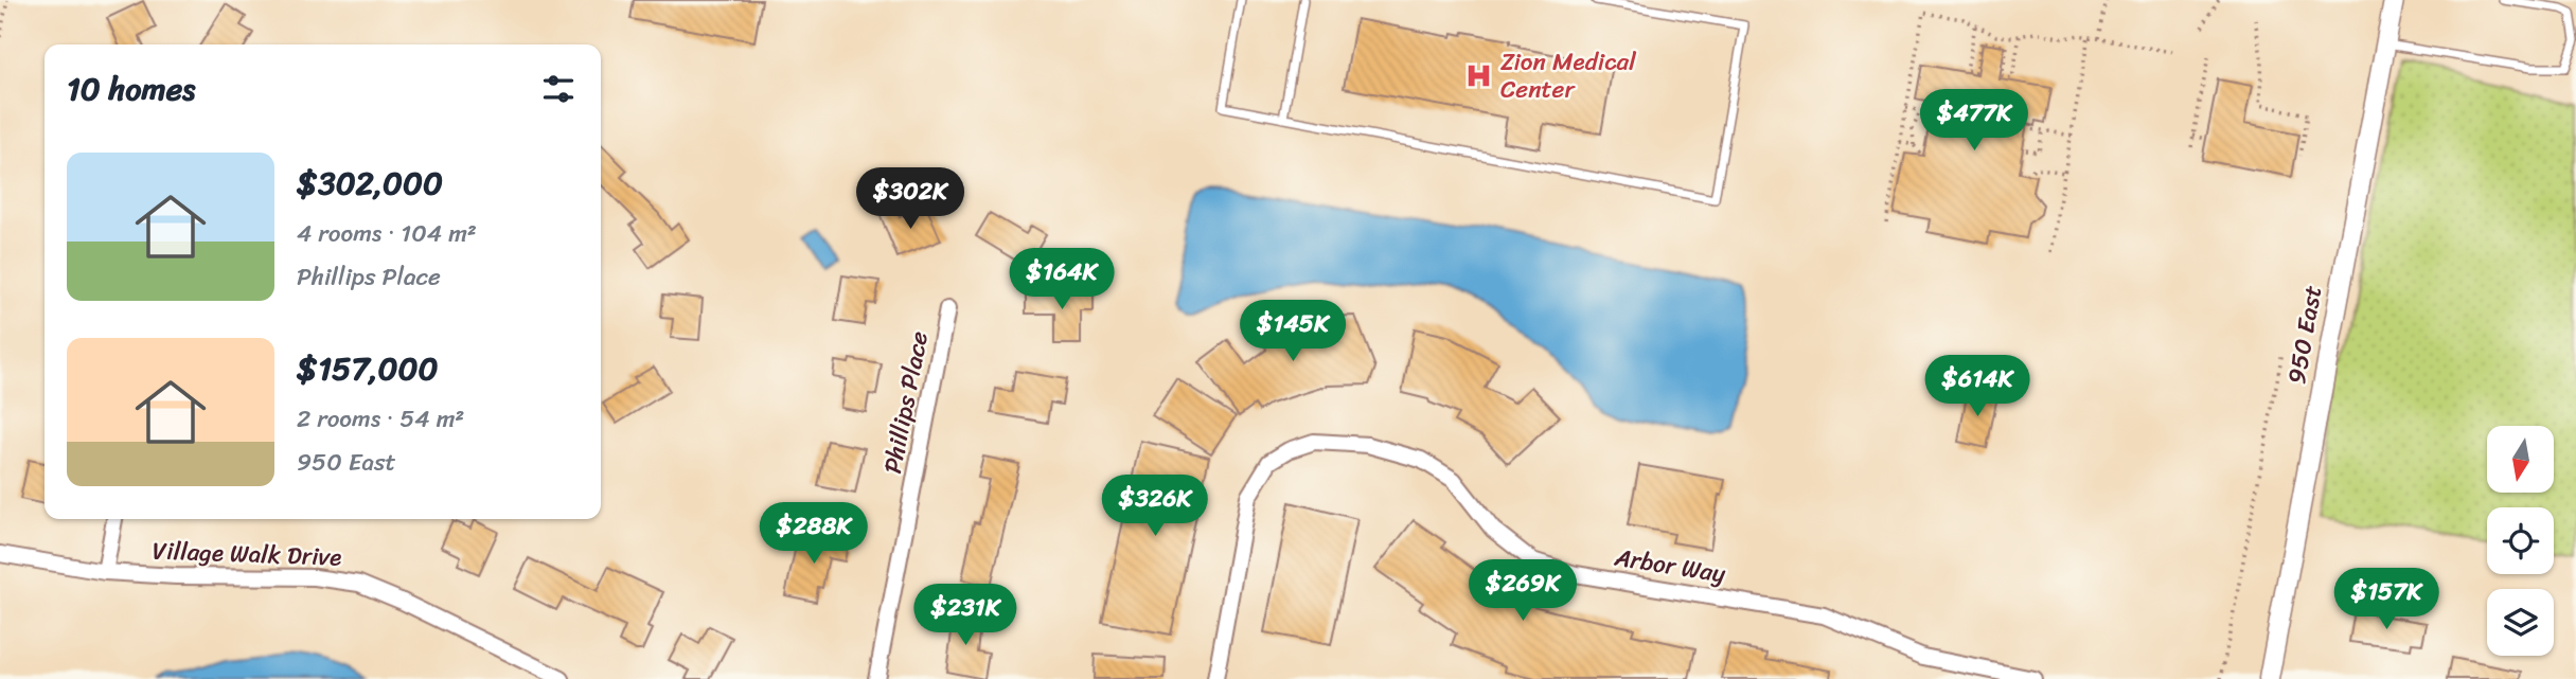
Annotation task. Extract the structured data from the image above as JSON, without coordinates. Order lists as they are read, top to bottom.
{
  "streets": {
    "street": [
      "950 East",
      "Phillips Place",
      "Village Walk Drive",
      "Arbor Way"
    ]
  },
  "places": {
    "hospital": ["Zion Medical Center"]
  },
  "north": "bottom",
  "page": {
    "heading": "10 homes",
    "price": [
      "$477K",
      "$302K",
      "$164K",
      "$145K",
      "$614K",
      "$326K",
      "$288K",
      "$269K",
      "$157K",
      "$231K"
    ],
    "list": [
      {
        "name": "$302,000",
        "note": "4 rooms · 104 m² · Phillips Place"
      },
      {
        "name": "$157,000",
        "note": "2 rooms · 54 m² · 950 East"
      }
    ]
  }
}
